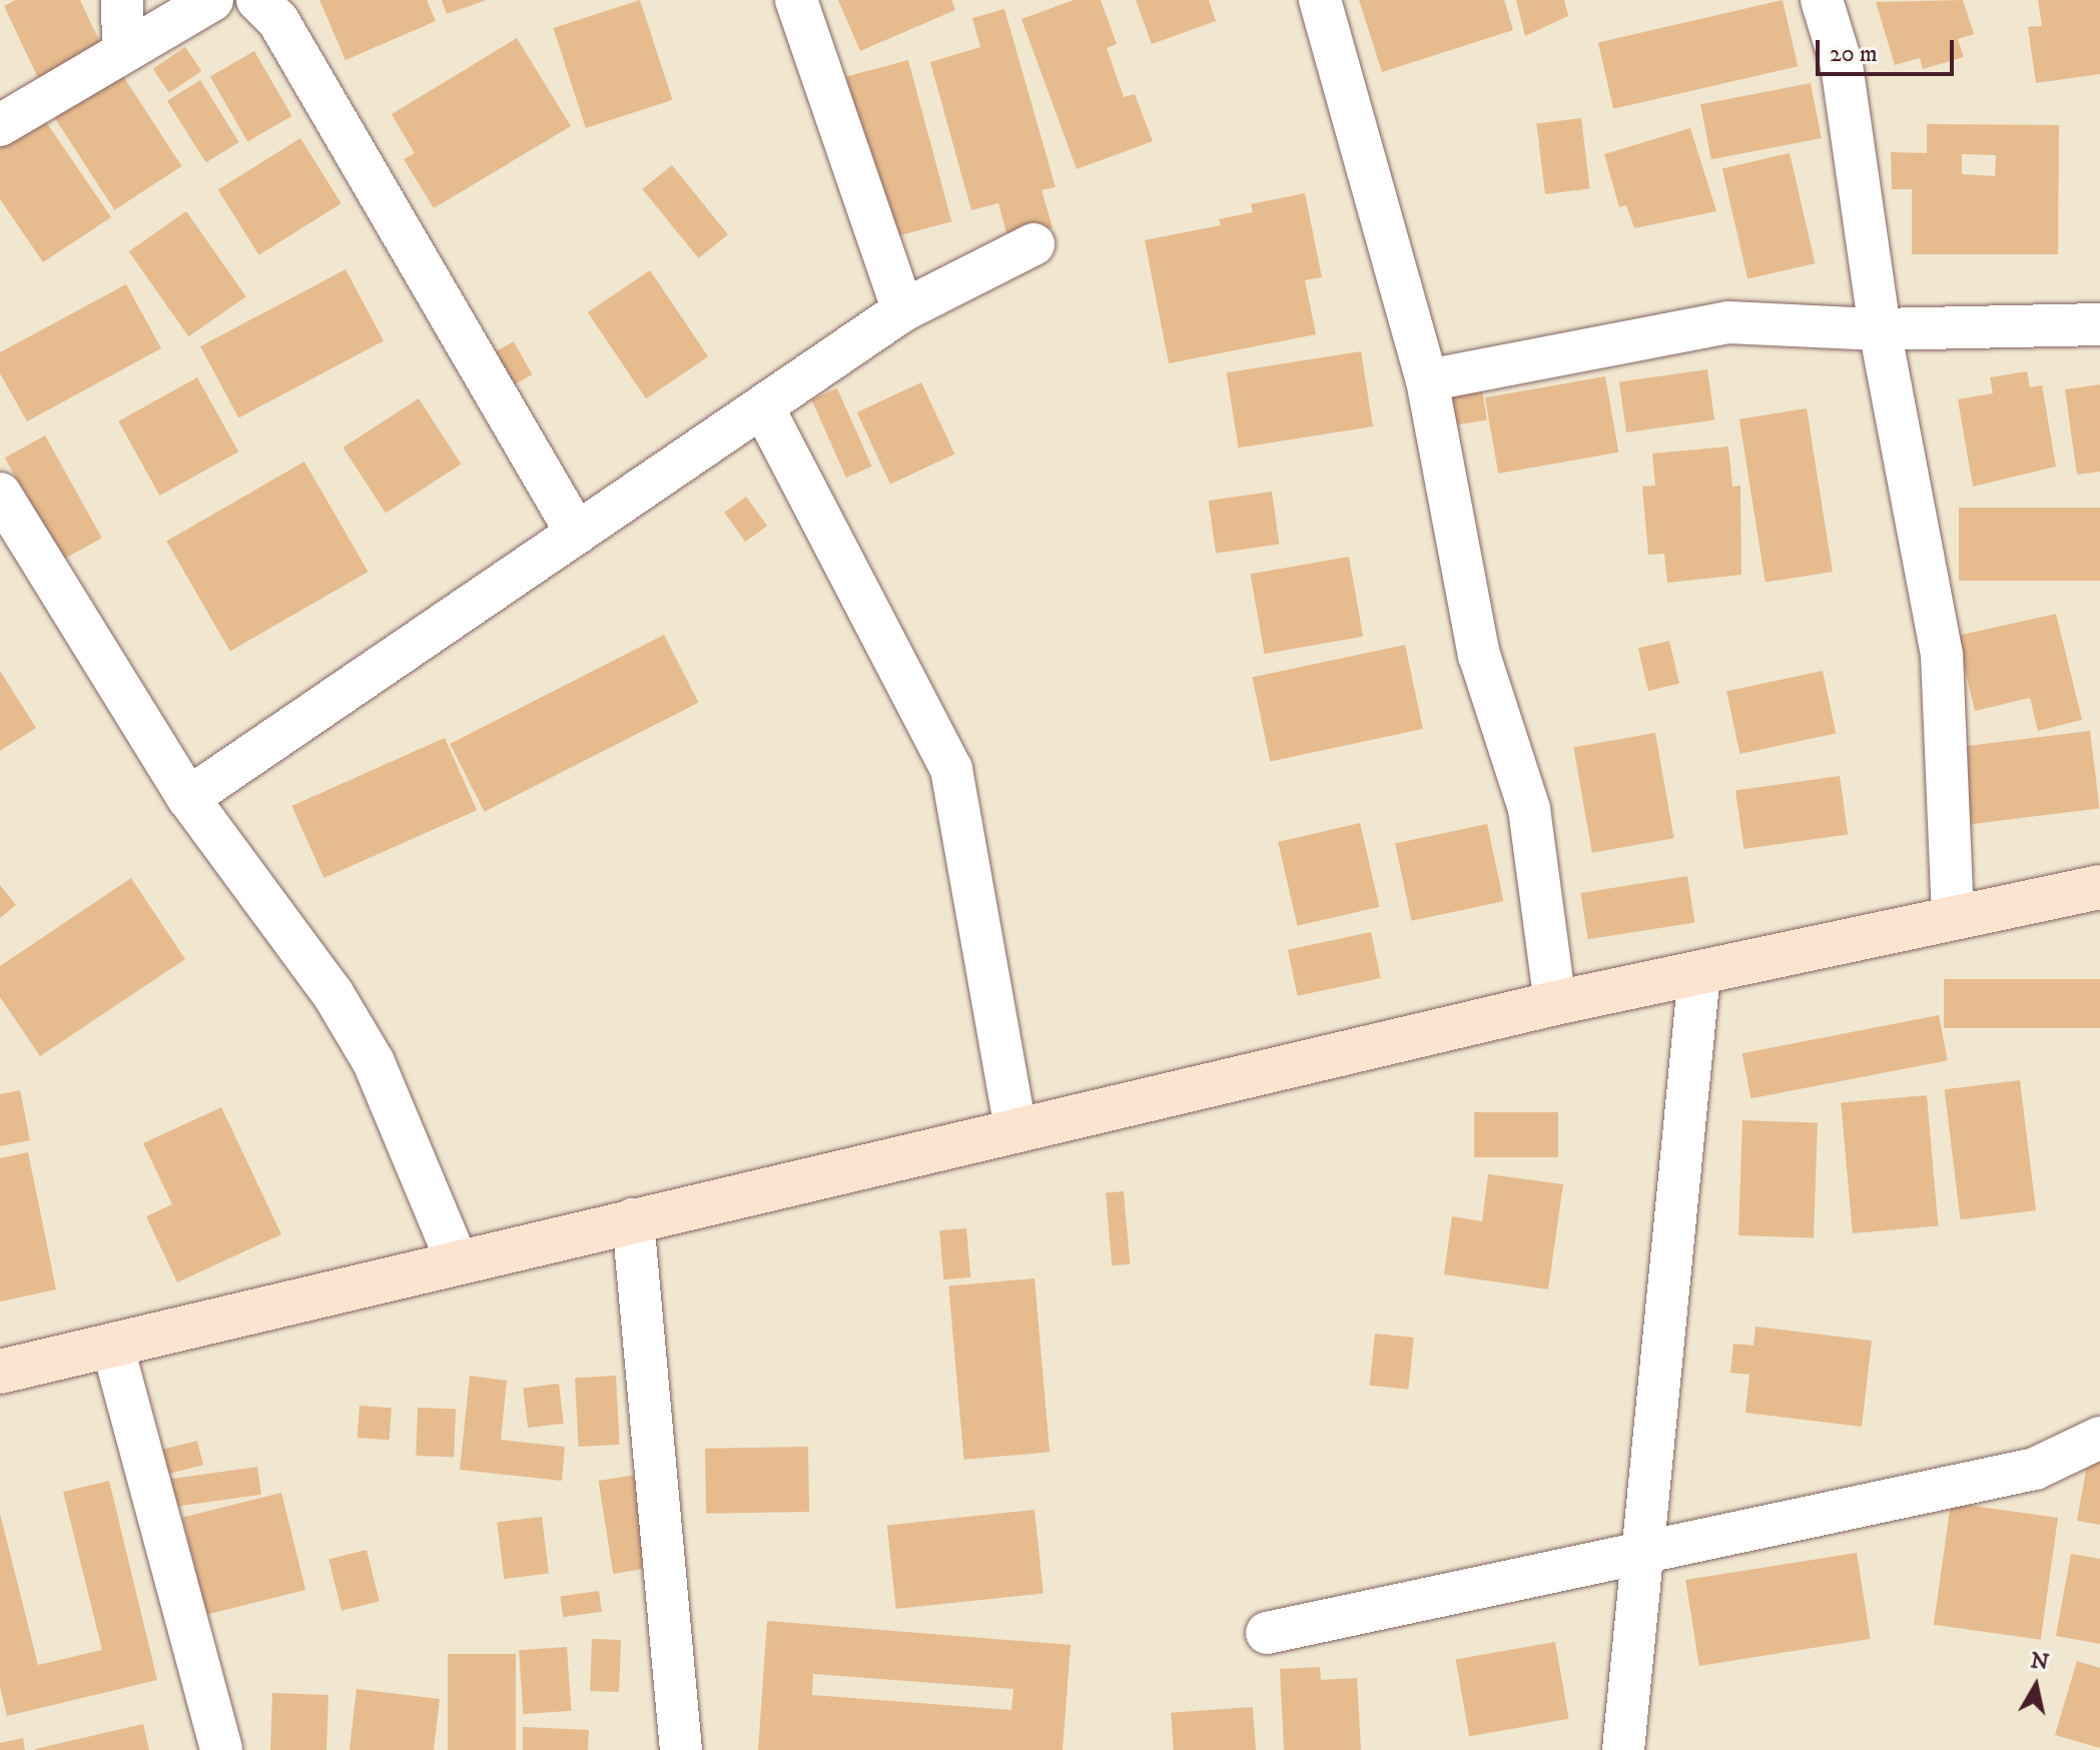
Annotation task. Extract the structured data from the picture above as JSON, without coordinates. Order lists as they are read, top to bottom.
{
  "scale_bar": "20 m",
  "north": "top"
}
